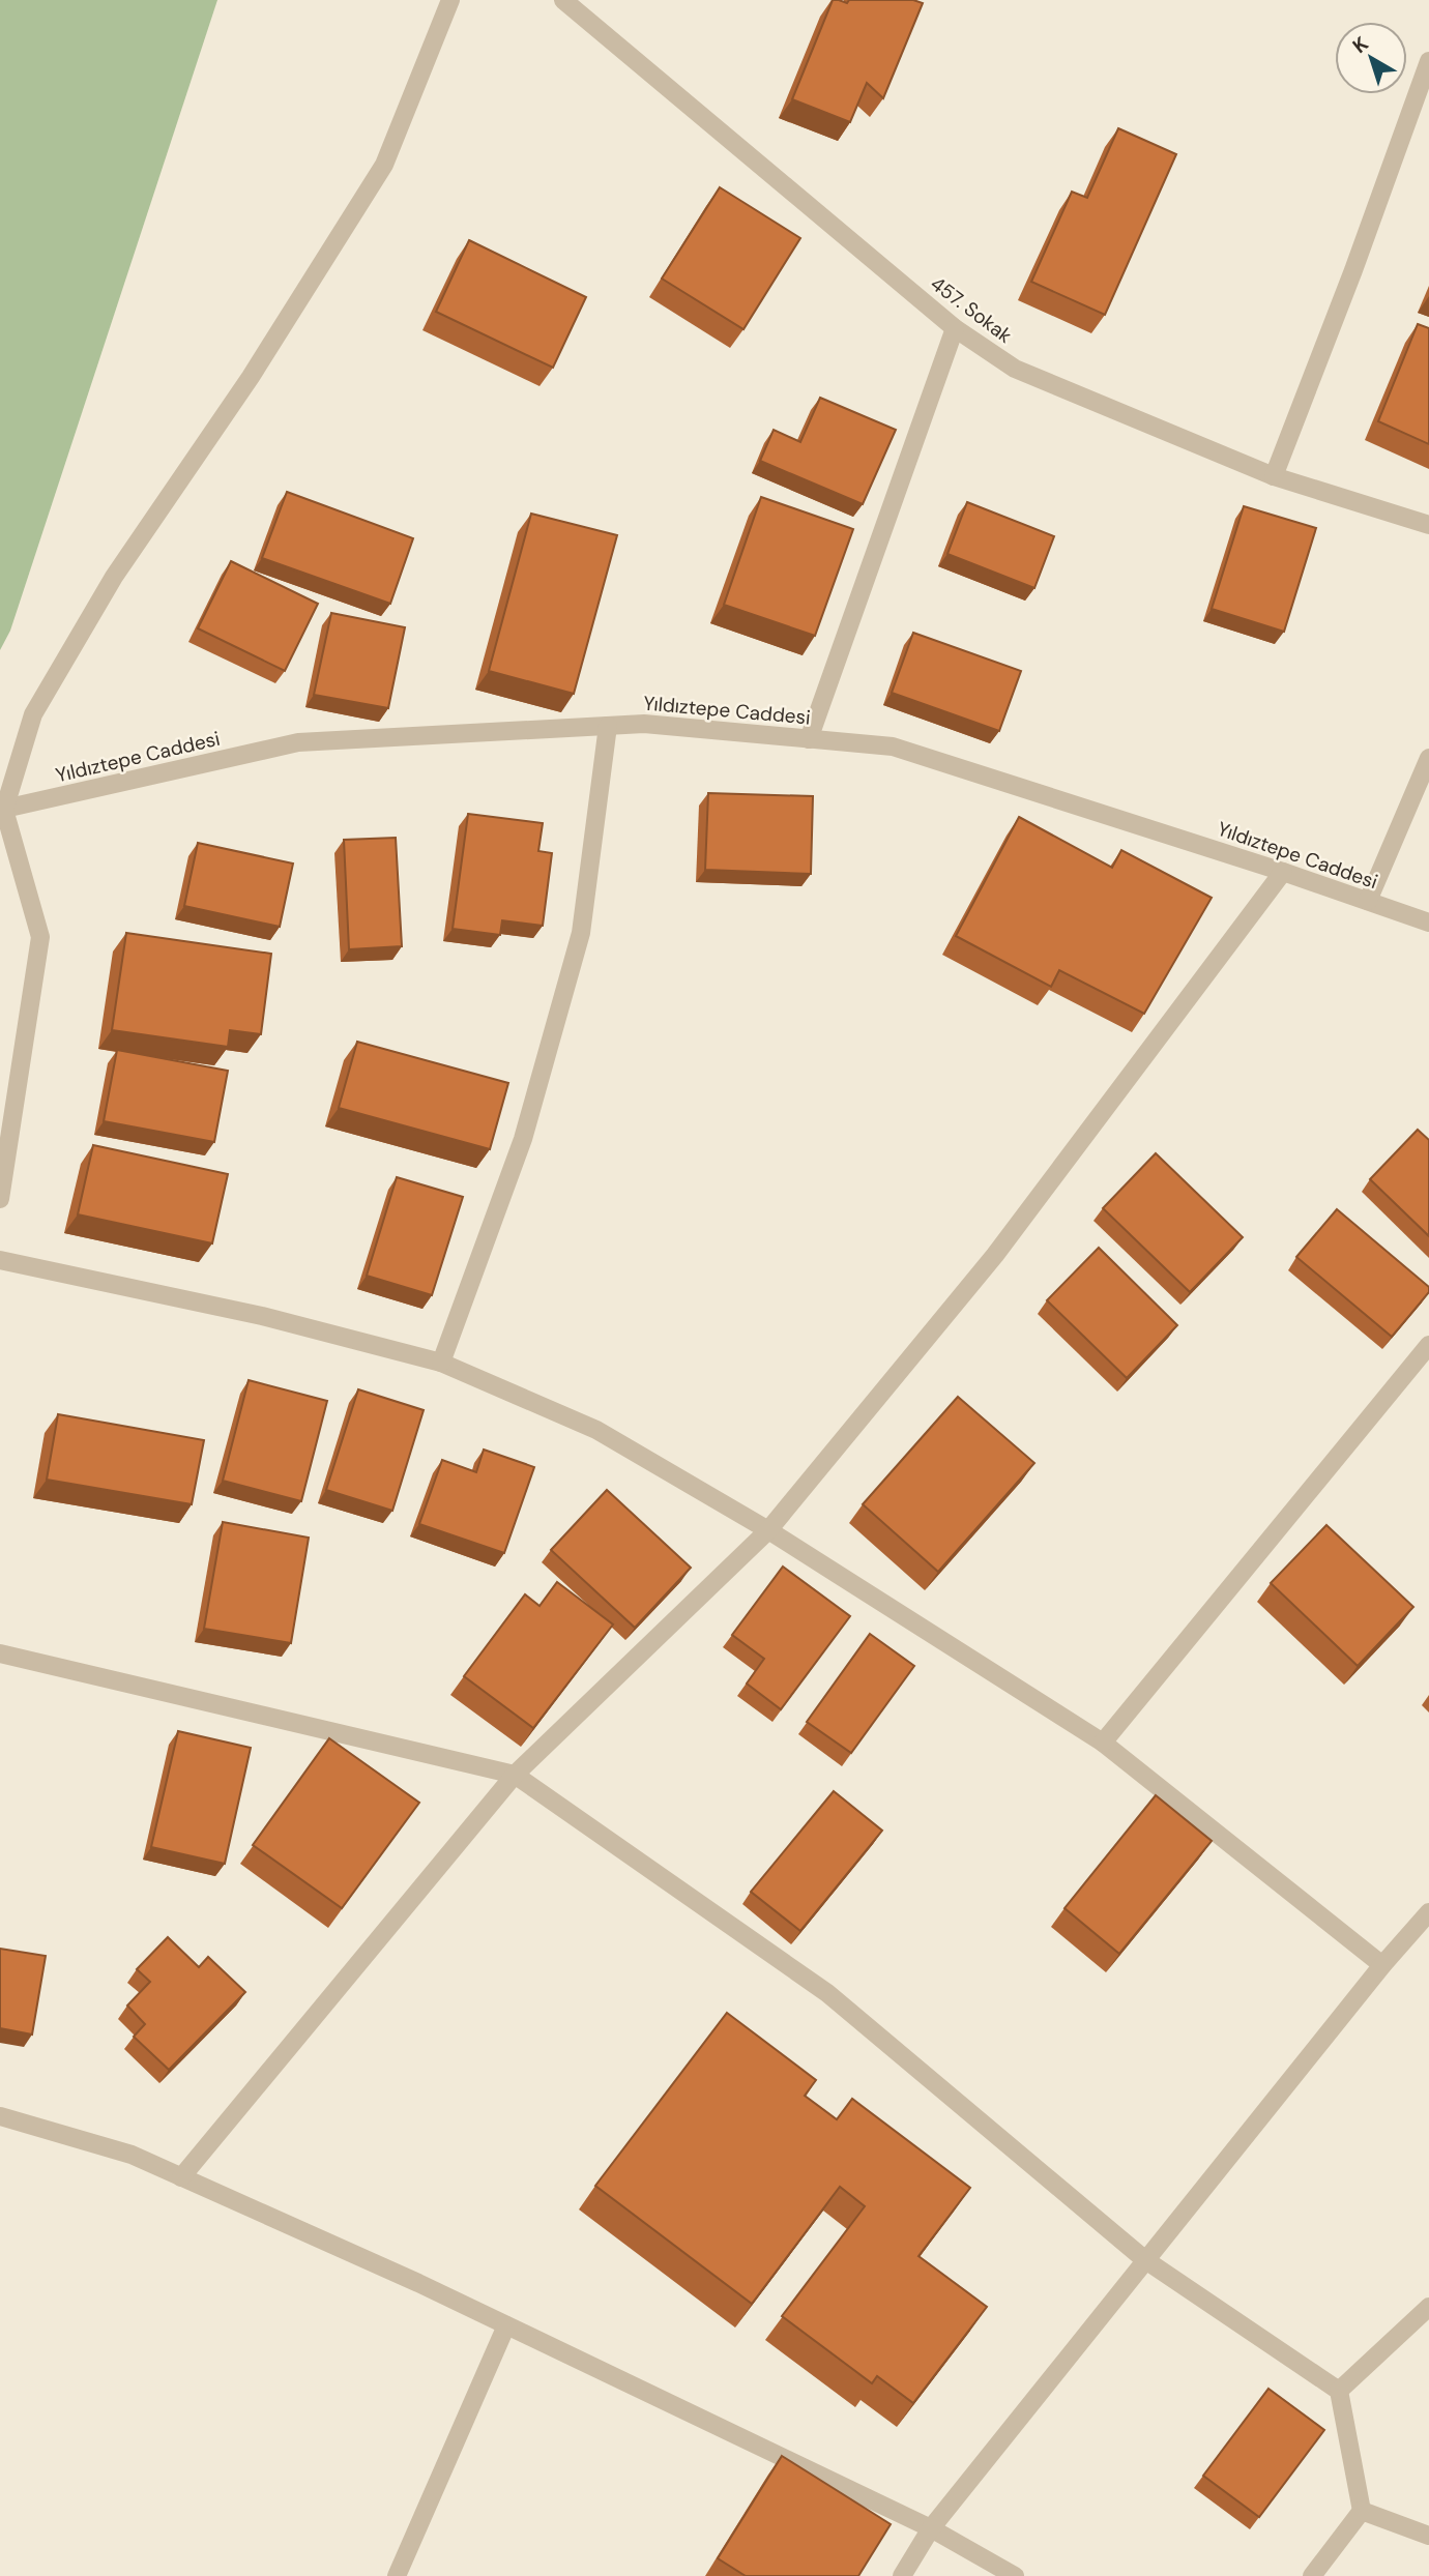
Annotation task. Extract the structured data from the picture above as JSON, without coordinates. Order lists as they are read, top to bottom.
{
  "streets": {
    "street": ["457. Sokak", "Yıldıztepe Caddesi"]
  },
  "north": "top left"
}
